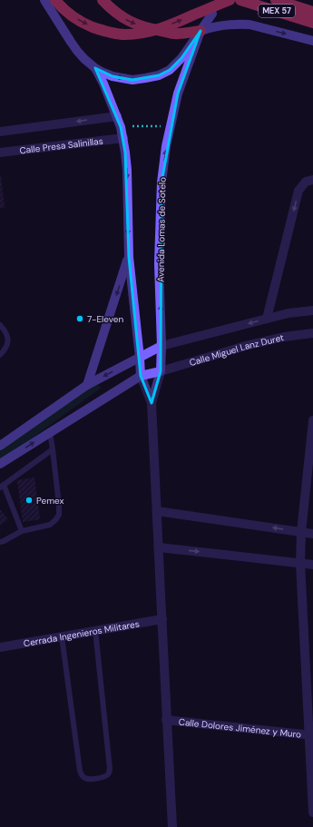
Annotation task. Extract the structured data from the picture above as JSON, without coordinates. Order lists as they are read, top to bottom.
{
  "streets": {
    "highway": ["MEX 57"],
    "main road": ["Avenida Lomas de Sotelo"],
    "street": [
      "Calle Presa Salinillas",
      "Calle Miguel Lanz Duret",
      "Cerrada Ingenieros Militares",
      "Calle Dolores Jiménez y Muro"
    ]
  },
  "crossings": [
    ["Avenida Lomas de Sotelo", "Calle Miguel Lanz Duret"]
  ],
  "places": ["7-Eleven", "Pemex"]
}
